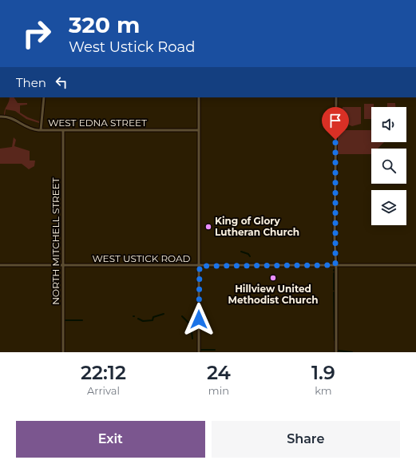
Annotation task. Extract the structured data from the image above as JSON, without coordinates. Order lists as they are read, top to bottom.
{
  "streets": {
    "main road": ["WEST EDNA STREET", "NORTH MITCHELL STREET", "WEST USTICK ROAD"]
  },
  "crossings": [
    ["WEST EDNA STREET", "NORTH MITCHELL STREET"],
    ["NORTH MITCHELL STREET", "WEST USTICK ROAD"]
  ],
  "places": ["King of Glory Lutheran Church", "Hillview United Methodist Church"],
  "page": {
    "turn": ["320 m", "West Ustick Road"],
    "then": "Then",
    "eta": [
      "22:12",
      "Arrival",
      "24",
      "min",
      "1.9",
      "km"
    ],
    "buttons": ["Exit", "Share"]
  }
}
